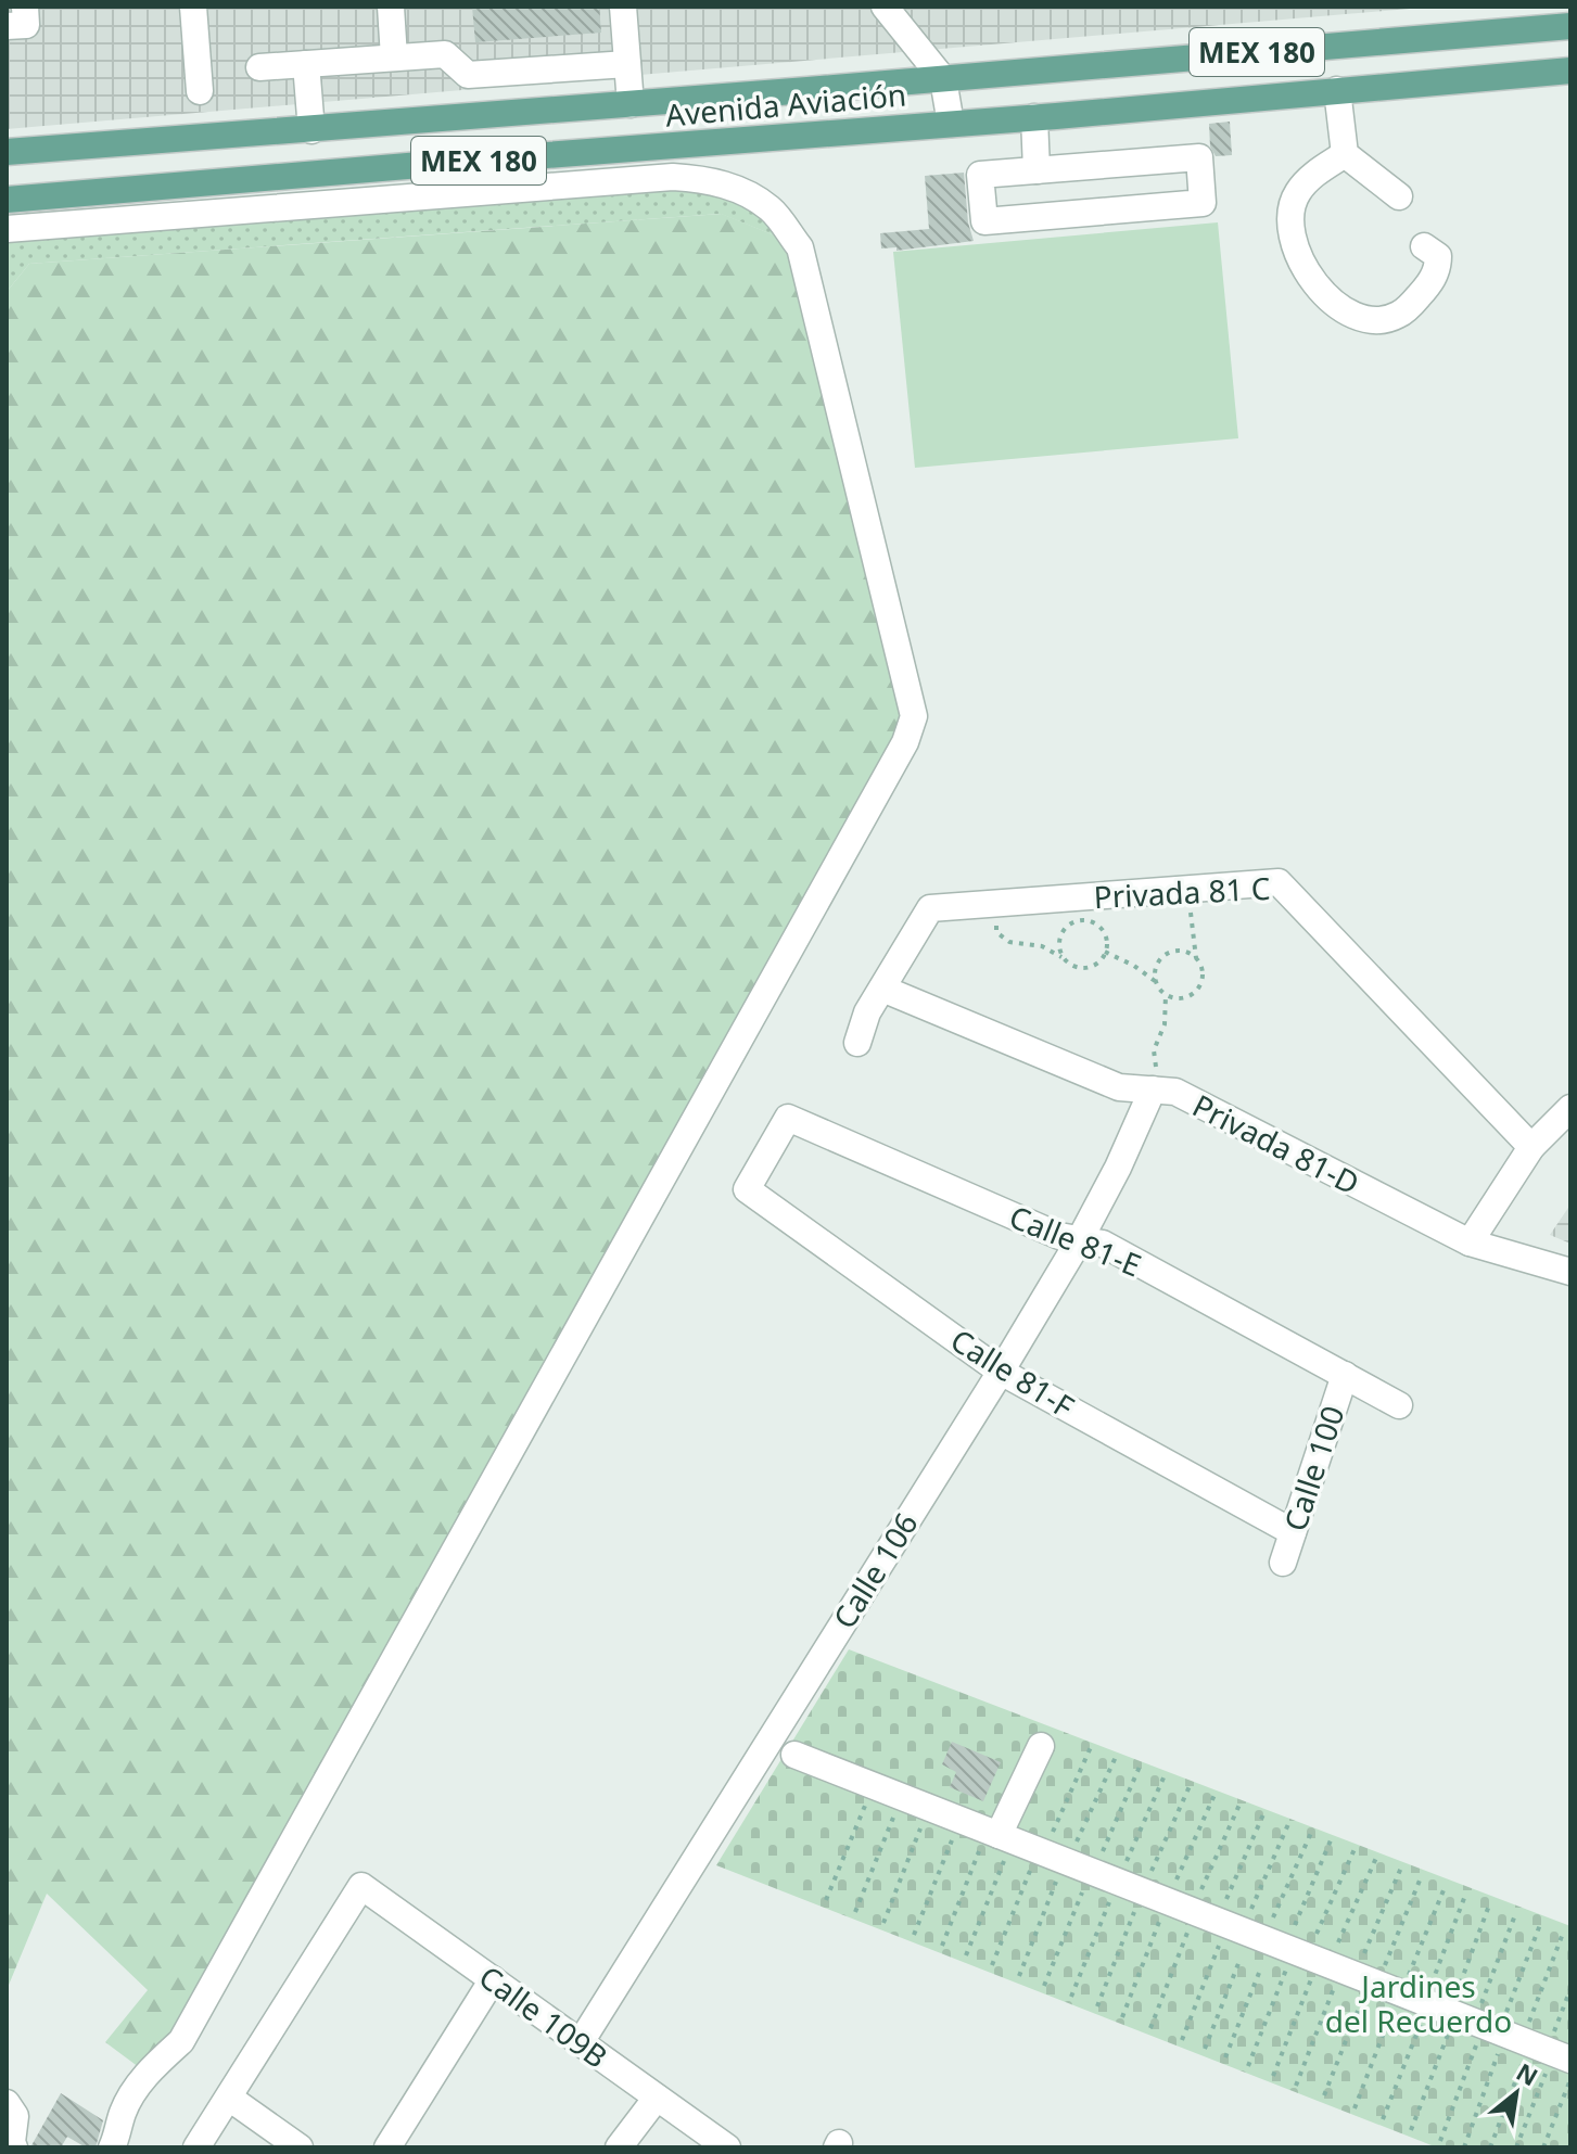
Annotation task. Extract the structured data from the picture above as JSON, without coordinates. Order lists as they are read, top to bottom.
{
  "streets": {
    "main road": ["MEX 180", "Avenida Aviación"],
    "street": [
      "Privada 81 C",
      "Privada 81-D",
      "Calle 81-E",
      "Calle 81-F",
      "Calle 100",
      "Calle 106",
      "Calle 109B"
    ]
  },
  "crossings": [
    ["Privada 81 C", "Privada 81-D"],
    ["Privada 81-D", "Calle 106"],
    ["Calle 81-E", "Calle 81-F"],
    ["Calle 81-E", "Calle 100"],
    ["Calle 81-E", "Calle 106"],
    ["Calle 81-F", "Calle 100"],
    ["Calle 81-F", "Calle 106"],
    ["Calle 106", "Calle 109B"]
  ],
  "parks": ["Jardines del Recuerdo"],
  "north": "top right"
}
